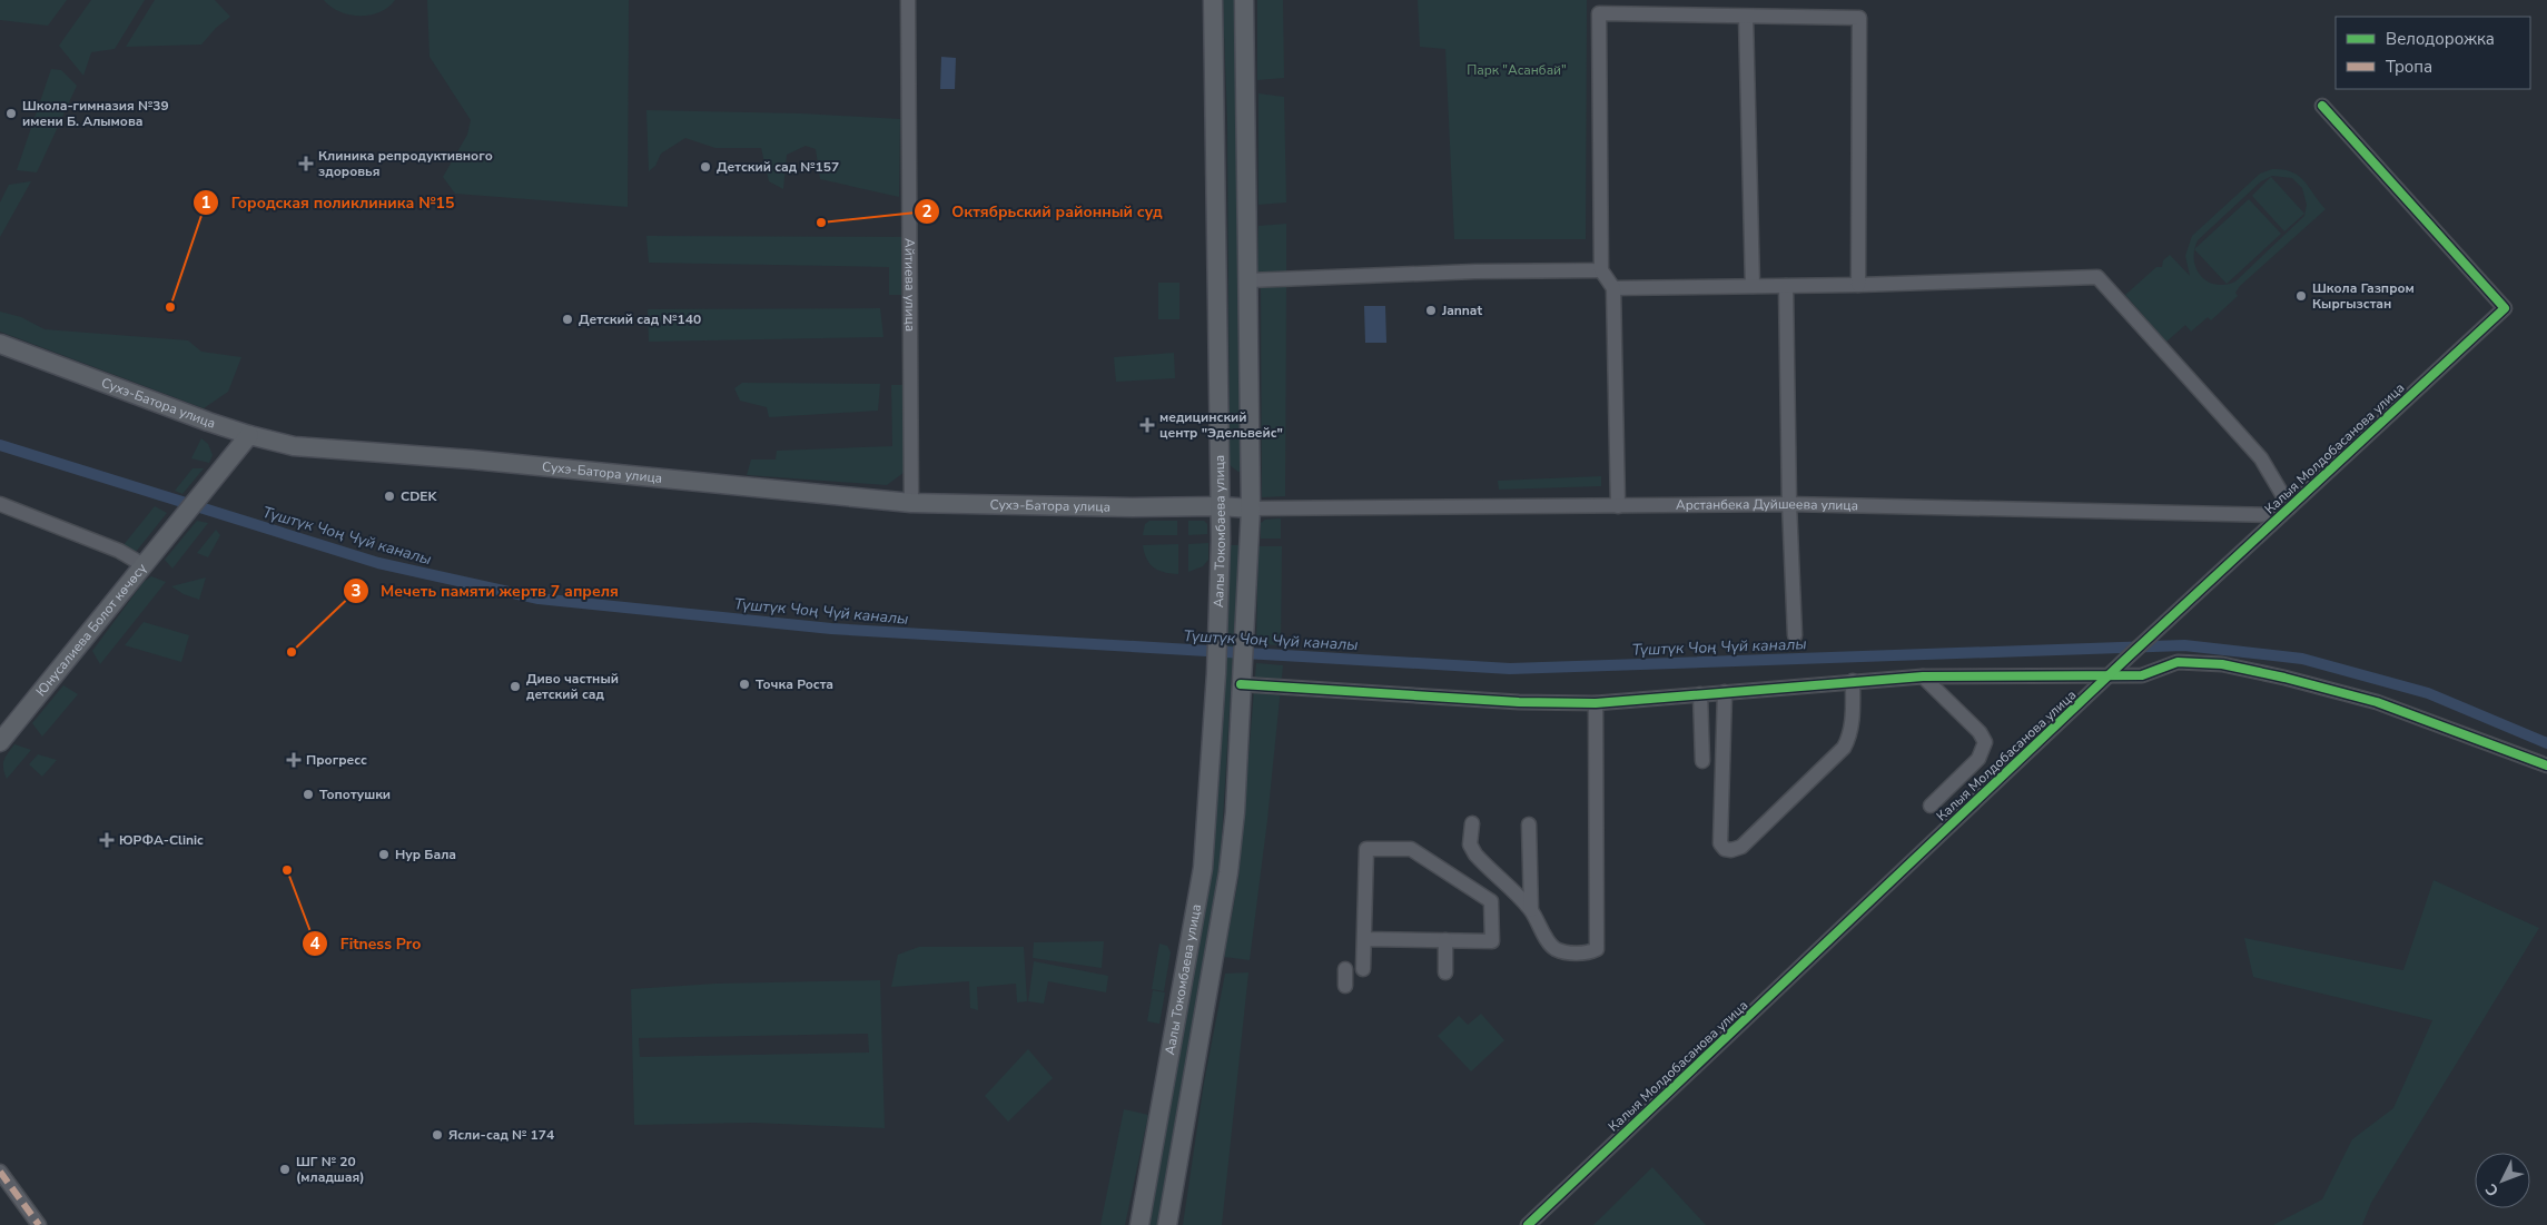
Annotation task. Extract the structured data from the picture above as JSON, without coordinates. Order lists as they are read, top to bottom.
{
  "streets": {
    "main road": ["Сухэ-Батора улица", "Аалы Токомбаева улица", "Юнусалиева Болот көчөсү"],
    "street": ["Айтиева улица", "Калыя Молдобасанова улица", "Арстанбека Дуйшеева улица"]
  },
  "crossings": [
    ["Айтиева улица", "Сухэ-Батора улица"],
    ["Сухэ-Батора улица", "Арстанбека Дуйшеева улица"],
    ["Сухэ-Батора улица", "Аалы Токомбаева улица"],
    ["Сухэ-Батора улица", "Юнусалиева Болот көчөсү"],
    ["Калыя Молдобасанова улица", "Арстанбека Дуйшеева улица"],
    ["Арстанбека Дуйшеева улица", "Аалы Токомбаева улица"]
  ],
  "water": ["Түштүк Чоң Чүй каналы"],
  "parks": ["Парк \"Асанбай\""],
  "places": {
    "other": [
      "Школа-гимназия №39 имени Б. Алымова",
      "Детский сад №157",
      "Октябрьский районный суд",
      "Школа Газпром Кыргызстан",
      "Городская поликлиника №15",
      "Jannat",
      "Детский сад №140",
      "CDEK",
      "Мечеть памяти жертв 7 апреля",
      "Точка Роста",
      "Диво частный детский сад",
      "Топотушки",
      "Нур Бала",
      "Fitness Pro",
      "Ясли-сад № 174",
      "ШГ № 20 (младшая)"
    ],
    "health": [
      "Клиника репродуктивного здоровья",
      "медицинский центр \"Эдельвейс\"",
      "Прогресс",
      "ЮРФА-Clinic"
    ]
  },
  "legend": ["Велодорожка", "Тропа"],
  "north": "bottom left"
}
